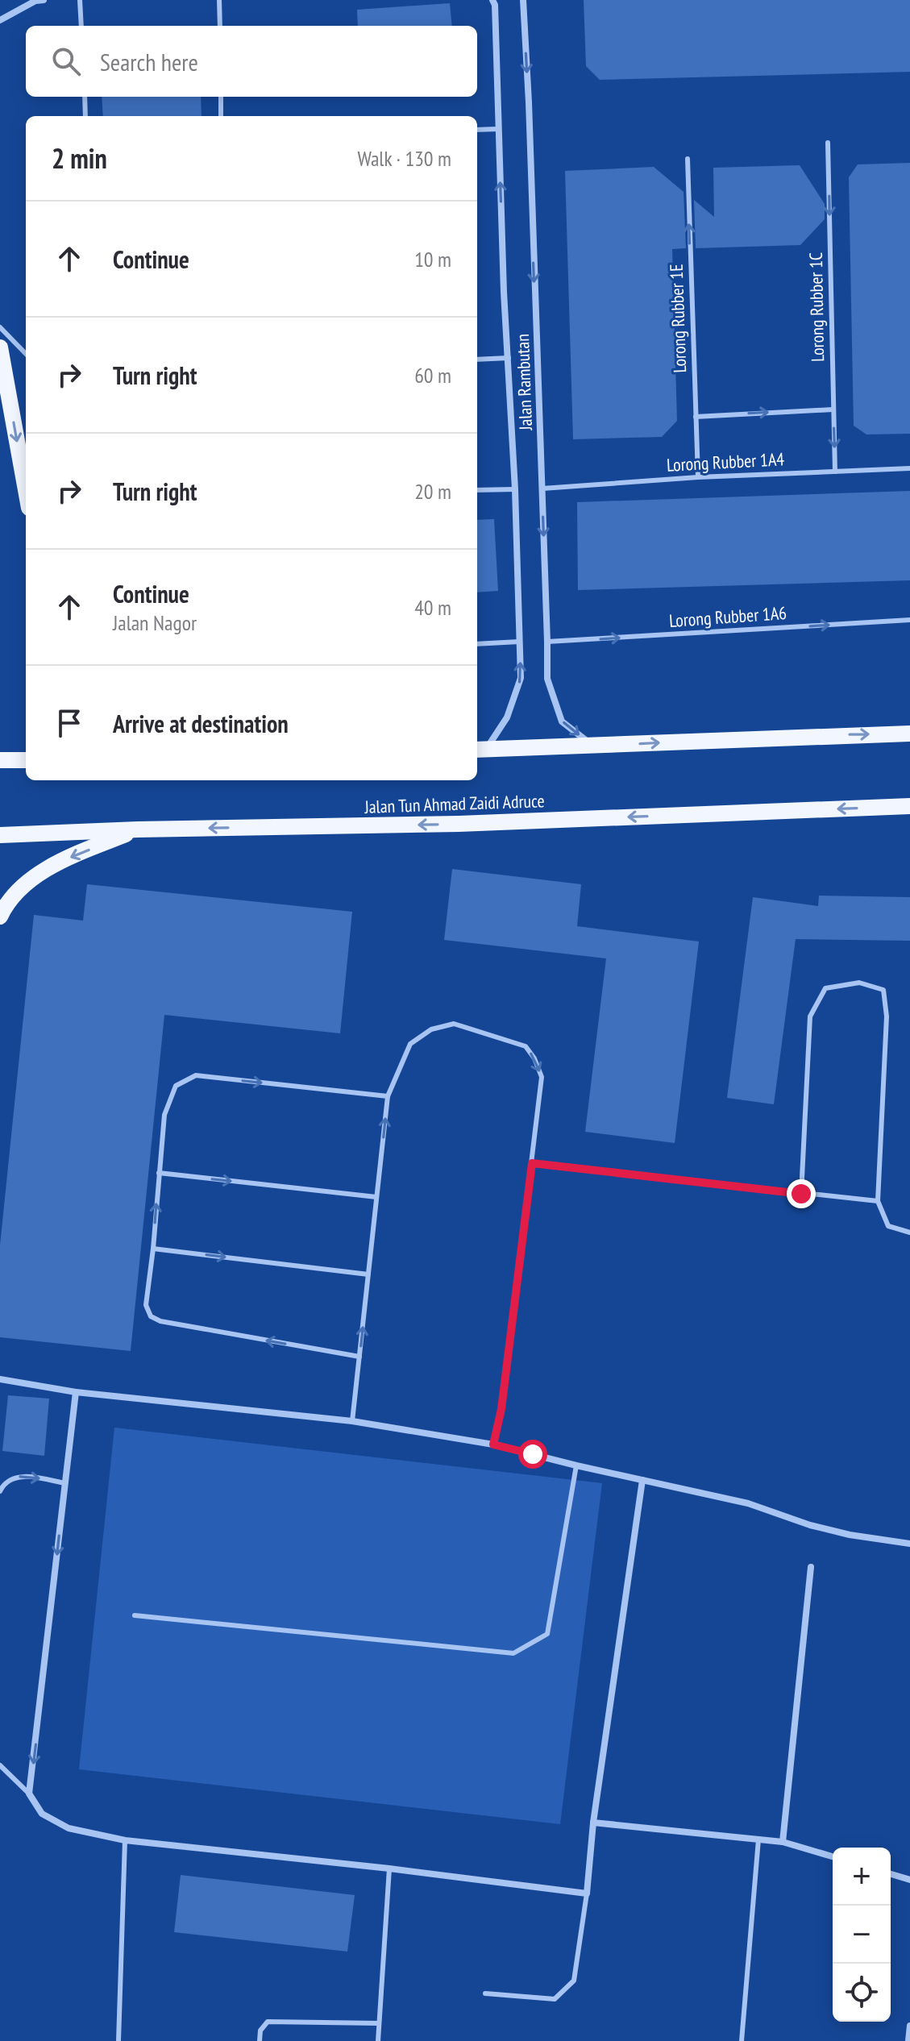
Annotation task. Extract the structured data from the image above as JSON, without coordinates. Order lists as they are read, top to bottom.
{
  "streets": {
    "main road": ["Jalan Tun Ahmad Zaidi Adruce"],
    "street": ["Jalan Rambutan"],
    "lane": [
      "Lorong Rubber 1C",
      "Lorong Rubber 1E",
      "Lorong Rubber 1A4",
      "Lorong Rubber 1A6"
    ]
  },
  "crossings": [
    ["Lorong Rubber 1C", "Lorong Rubber 1A4"],
    ["Lorong Rubber 1E", "Lorong Rubber 1A4"],
    ["Jalan Rambutan", "Lorong Rubber 1A4"],
    ["Jalan Rambutan", "Lorong Rubber 1A6"]
  ],
  "one_way": ["Lorong Rubber 1C", "Lorong Rubber 1E", "Lorong Rubber 1A6"],
  "page": {
    "search": "Search here",
    "heading": ["2 min", "Walk · 130 m"],
    "list": [
      ["Continue", "10 m"],
      ["Turn right", "60 m"],
      ["Turn right", "20 m"],
      ["Continue", "Jalan Nagor", "40 m"],
      "Arrive at destination"
    ],
    "map_buttons": ["+", "−"]
  }
}
